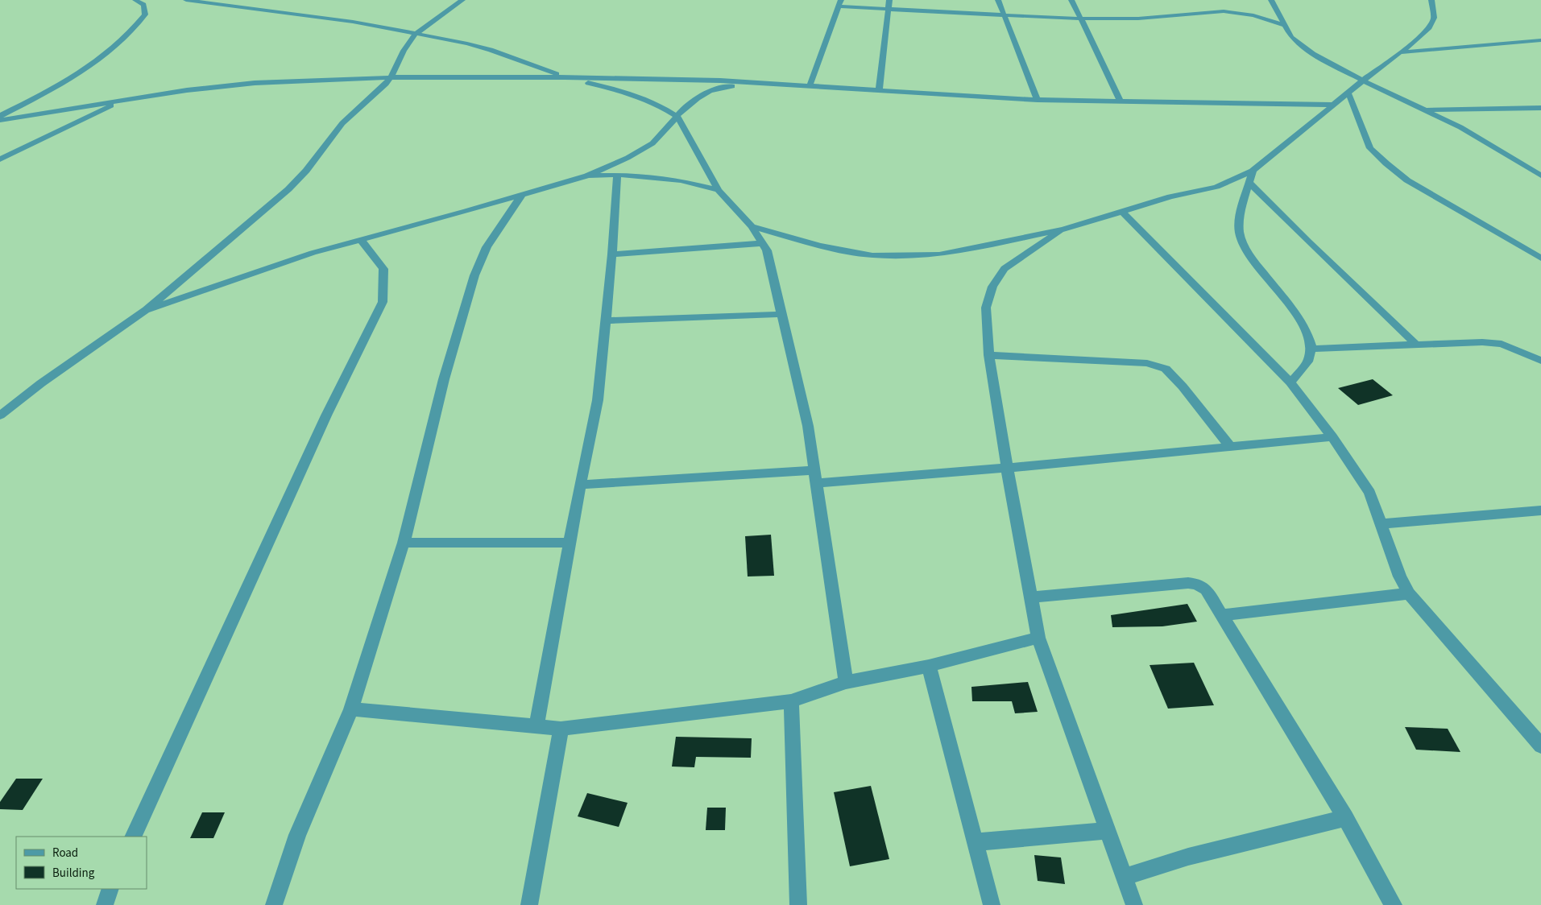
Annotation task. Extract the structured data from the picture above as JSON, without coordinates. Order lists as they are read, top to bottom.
{
  "legend": ["Road", "Building"]
}
